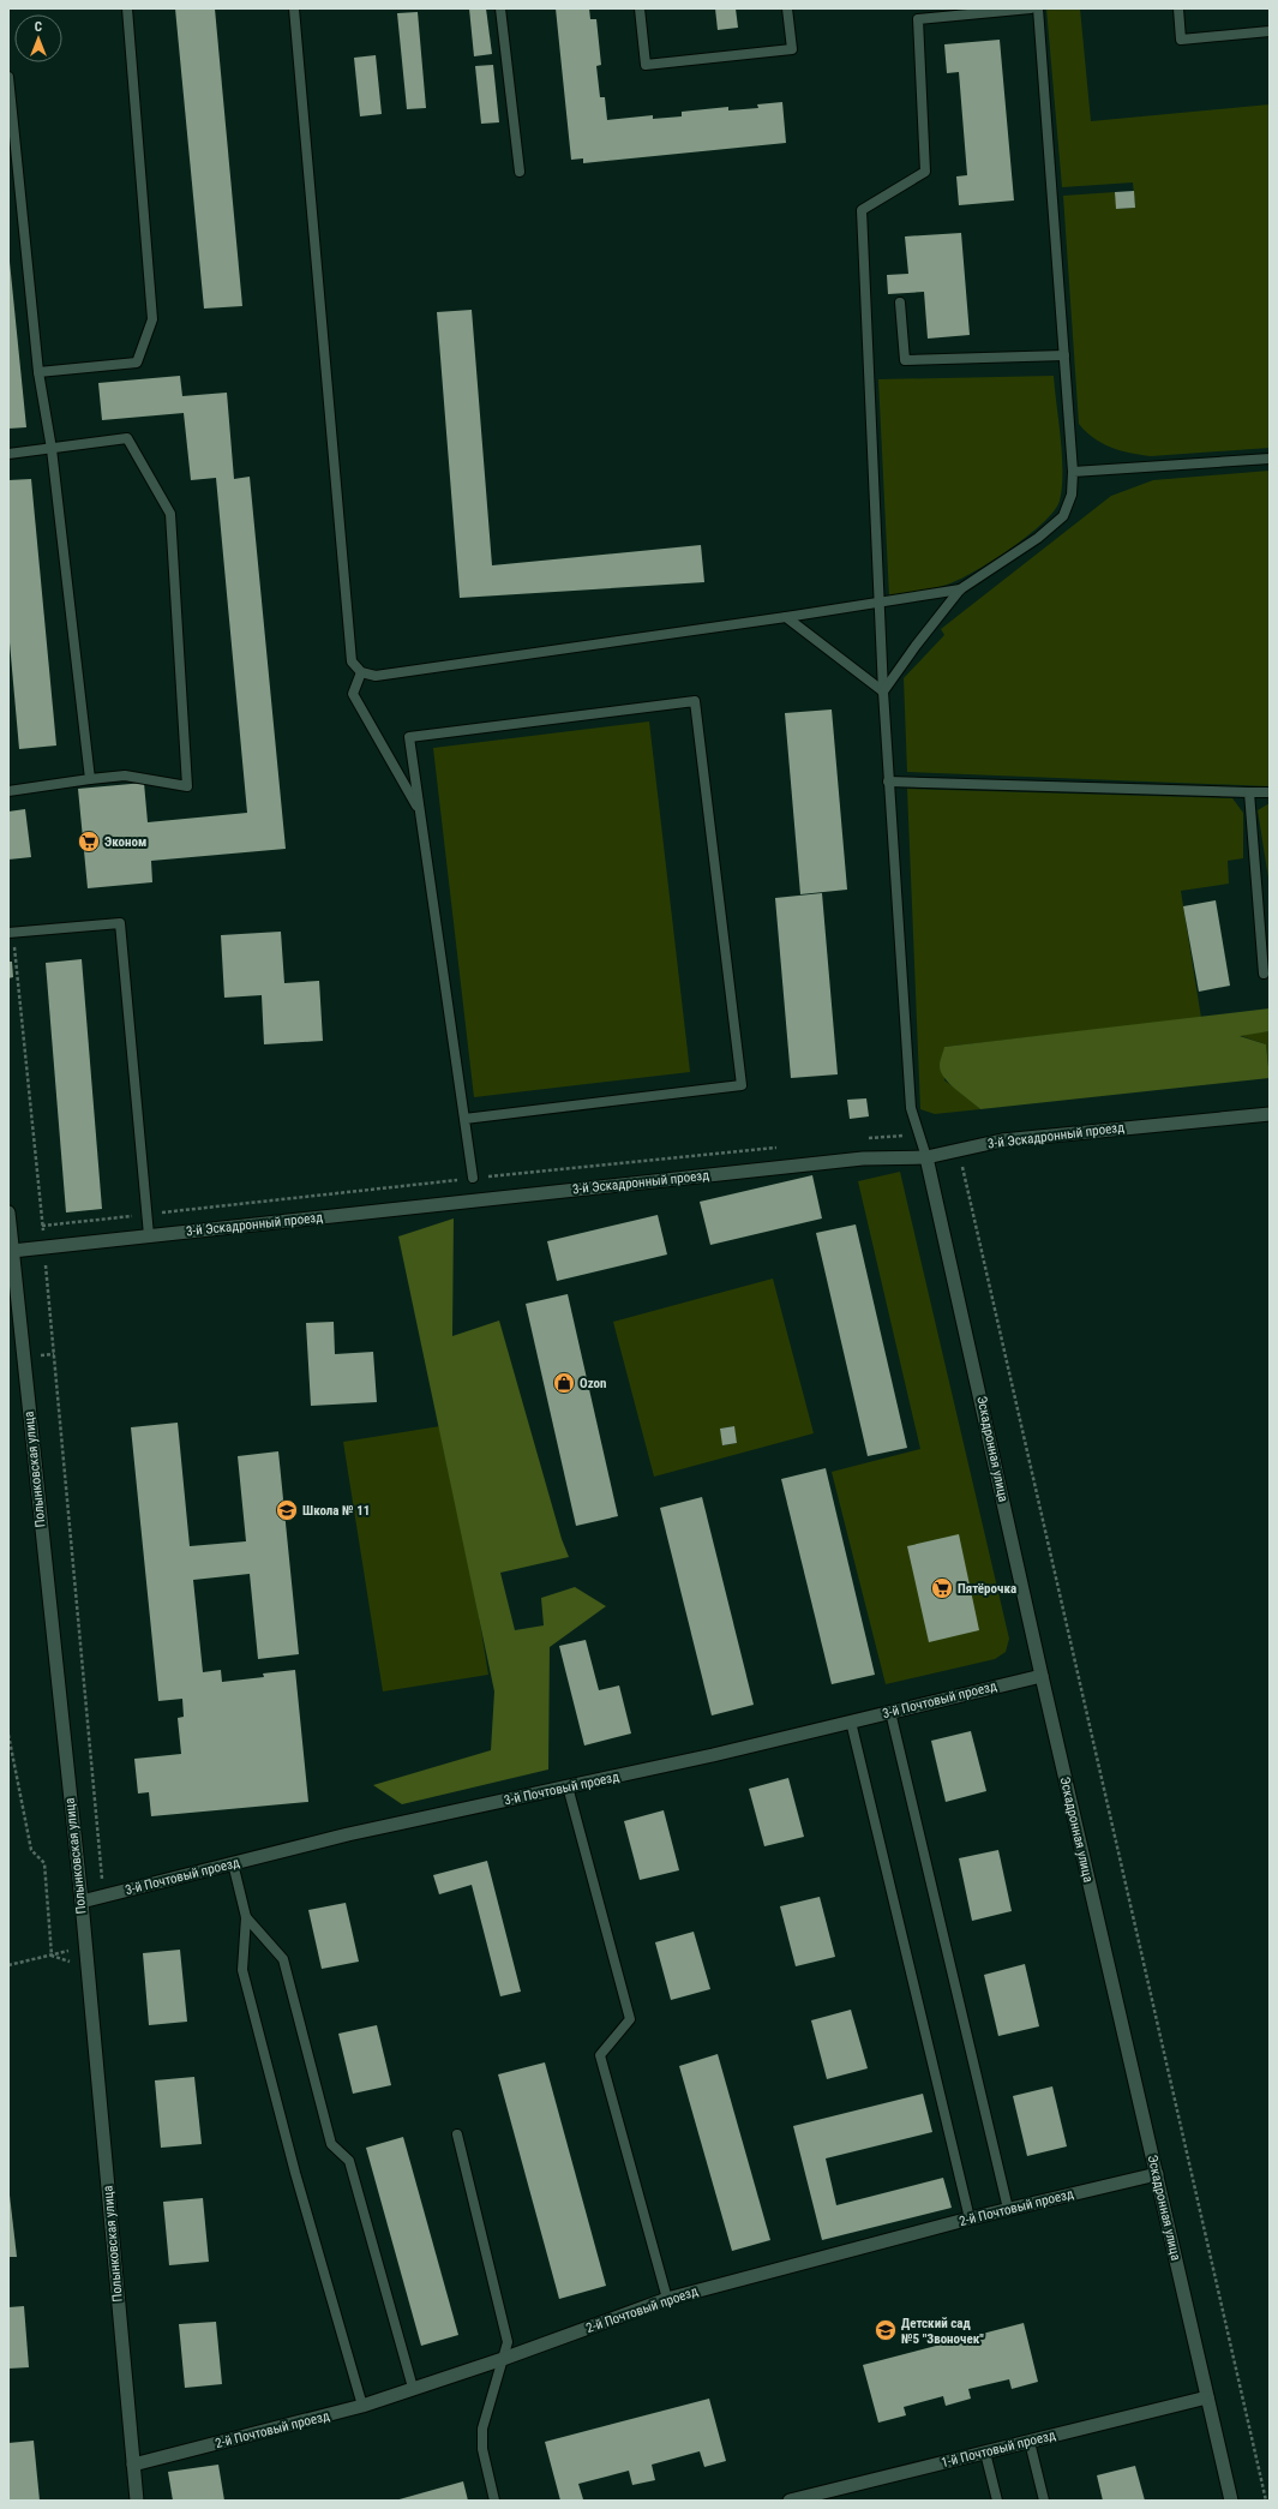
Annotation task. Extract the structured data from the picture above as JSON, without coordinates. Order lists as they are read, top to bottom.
{
  "streets": {
    "street": [
      "3-й Эскадронный проезд",
      "Эскадронная улица",
      "Полынковская улица",
      "3-й Почтовый проезд",
      "2-й Почтовый проезд",
      "1-й Почтовый проезд"
    ]
  },
  "crossings": [
    ["3-й Эскадронный проезд", "Эскадронная улица"],
    ["3-й Эскадронный проезд", "Полынковская улица"],
    ["Эскадронная улица", "3-й Почтовый проезд"],
    ["Эскадронная улица", "2-й Почтовый проезд"],
    ["Эскадронная улица", "1-й Почтовый проезд"],
    ["Полынковская улица", "3-й Почтовый проезд"],
    ["Полынковская улица", "2-й Почтовый проезд"]
  ],
  "places": {
    "supermarket": ["Эконом", "Пятёрочка"],
    "shop": ["Ozon"],
    "school or university": ["Школа № 11", "Детский сад №5 \"Звоночек\""]
  },
  "north": "top"
}
